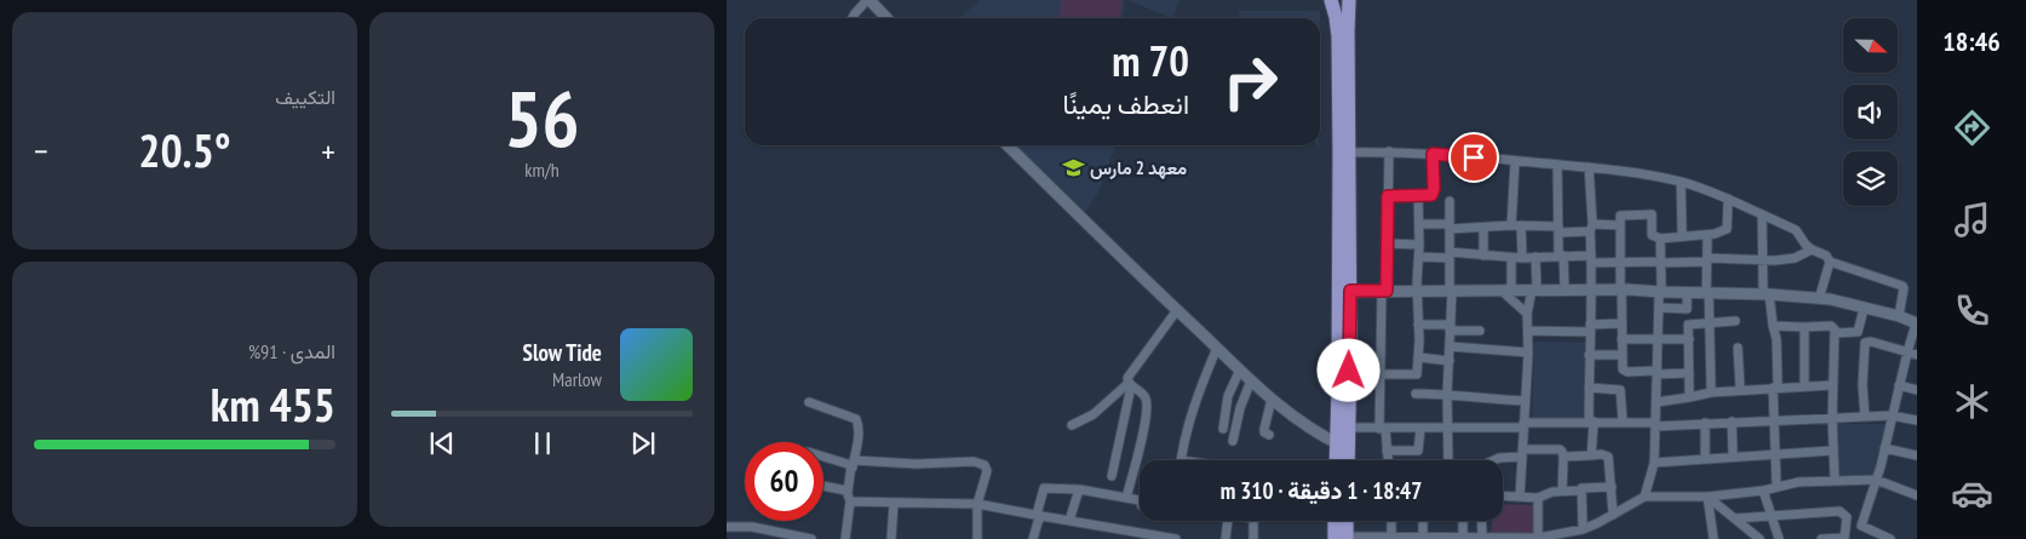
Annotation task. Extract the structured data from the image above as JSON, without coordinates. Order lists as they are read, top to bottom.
{
  "places": {
    "school or university": ["معهد 2 مارس"]
  },
  "north": "right",
  "page": {
    "tabs": "18:46",
    "tile": [
      ["56", "km/h"],
      "التكييف",
      ["المدى · 91%", "455 km"]
    ],
    "turn": ["70 m", "انعطف يمينًا"],
    "heat": ["−", "20.5°", "+"],
    "song": ["Slow Tide", "Marlow"],
    "limit": "60",
    "trip": "18:47 · 1 دقيقة · 310 m"
  }
}
